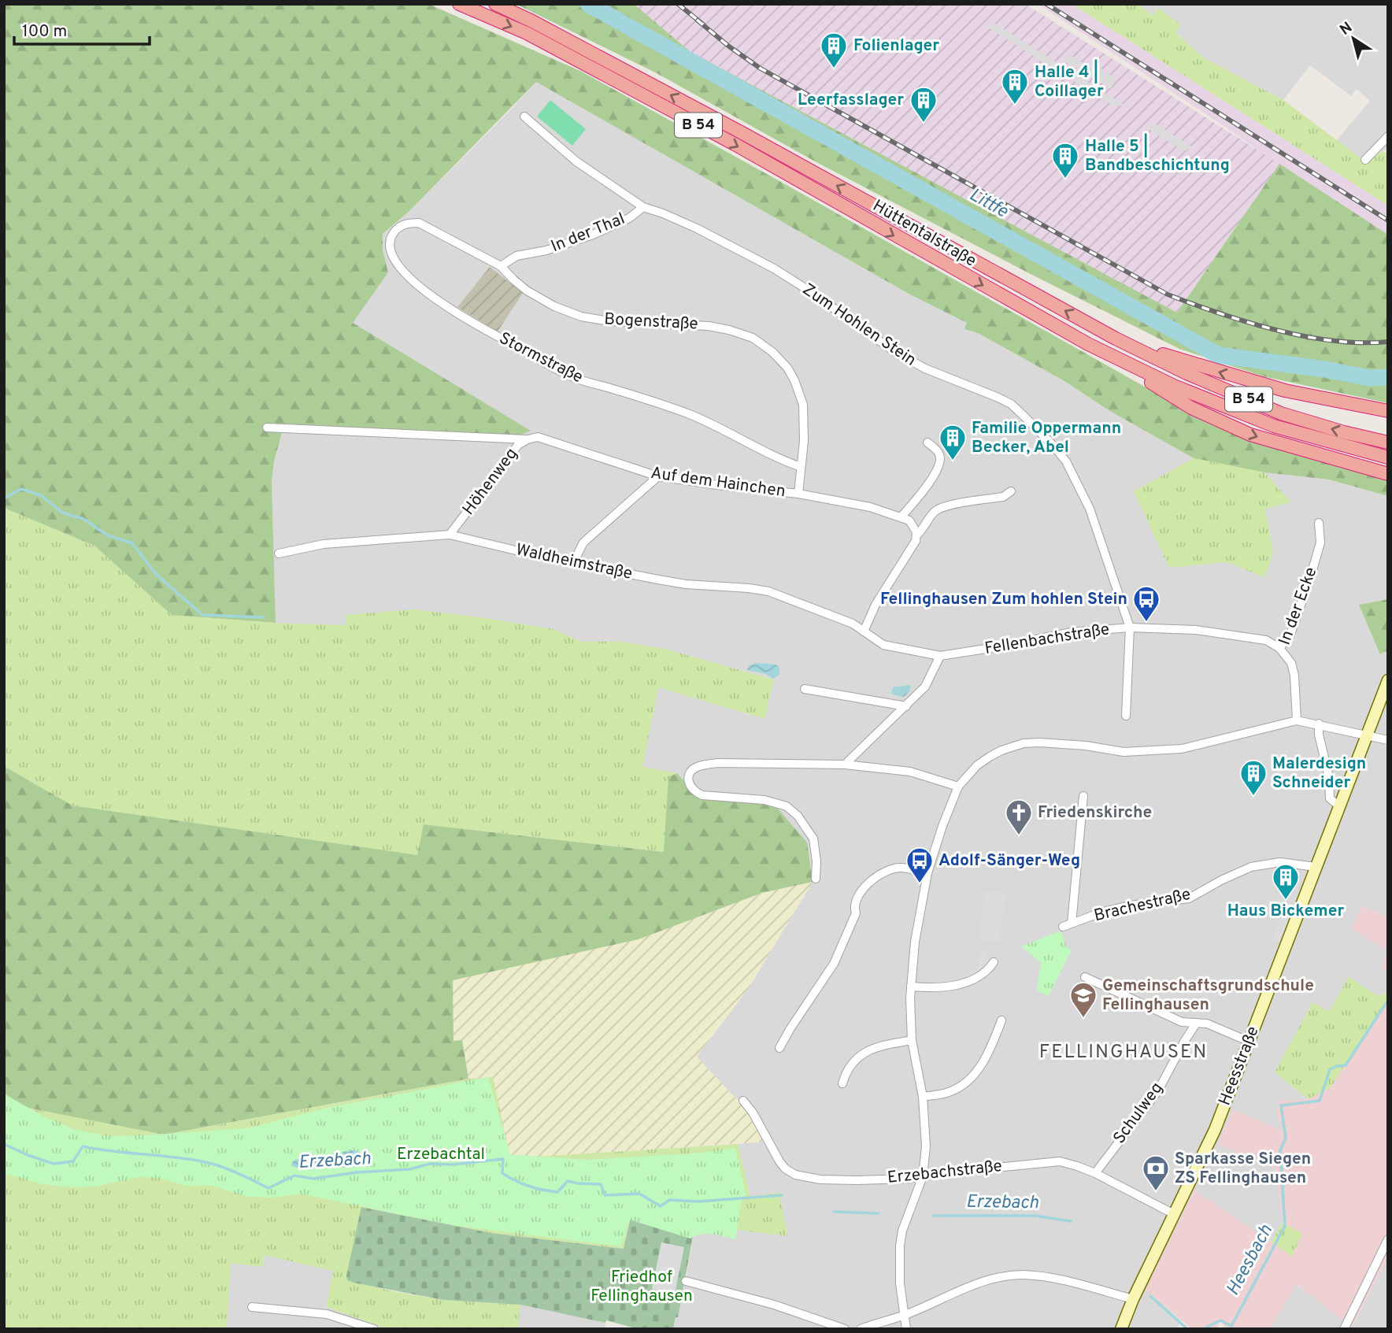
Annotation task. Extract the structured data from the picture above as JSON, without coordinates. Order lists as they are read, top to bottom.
{
  "streets": {
    "highway": ["B 54", "Hüttentalstraße"],
    "main road": ["Heesstraße"],
    "street": [
      "In der Thal",
      "Bogenstraße",
      "Zum Hohlen Stein",
      "Stormstraße",
      "Höhenweg",
      "Auf dem Hainchen",
      "Waldheimstraße",
      "In der Ecke",
      "Fellenbachstraße",
      "Brachestraße",
      "Schulweg",
      "Erzebachstraße"
    ]
  },
  "crossings": [
    ["In der Thal", "Bogenstraße"],
    ["In der Thal", "Zum Hohlen Stein"],
    ["Bogenstraße", "Stormstraße"],
    ["Bogenstraße", "Auf dem Hainchen"],
    ["Zum Hohlen Stein", "Fellenbachstraße"],
    ["Höhenweg", "Auf dem Hainchen"],
    ["Höhenweg", "Waldheimstraße"],
    ["In der Ecke", "Fellenbachstraße"],
    ["Brachestraße", "Heesstraße"],
    ["Heesstraße", "Erzebachstraße"],
    ["Schulweg", "Erzebachstraße"]
  ],
  "districts": ["FELLINGHAUSEN"],
  "water": ["Littfe", "Erzebach", "Heesbach"],
  "parks": ["Erzebachtal", "Friedhof Fellinghausen"],
  "places": {
    "building": [
      "Folienlager",
      "Halle 4 | Coillager",
      "Leerfasslager",
      "Halle 5 | Bandbeschichtung",
      "Familie Oppermann Becker, Abel",
      "Malerdesign Schneider",
      "Haus Bickemer"
    ],
    "bus stop": ["Fellinghausen Zum hohlen Stein", "Adolf-Sänger-Weg"],
    "church": ["Friedenskirche"],
    "school or university": ["Gemeinschaftsgrundschule Fellinghausen"],
    "bank": ["Sparkasse Siegen ZS Fellinghausen"]
  },
  "scale_bar": "100 m",
  "north": "top left"
}
